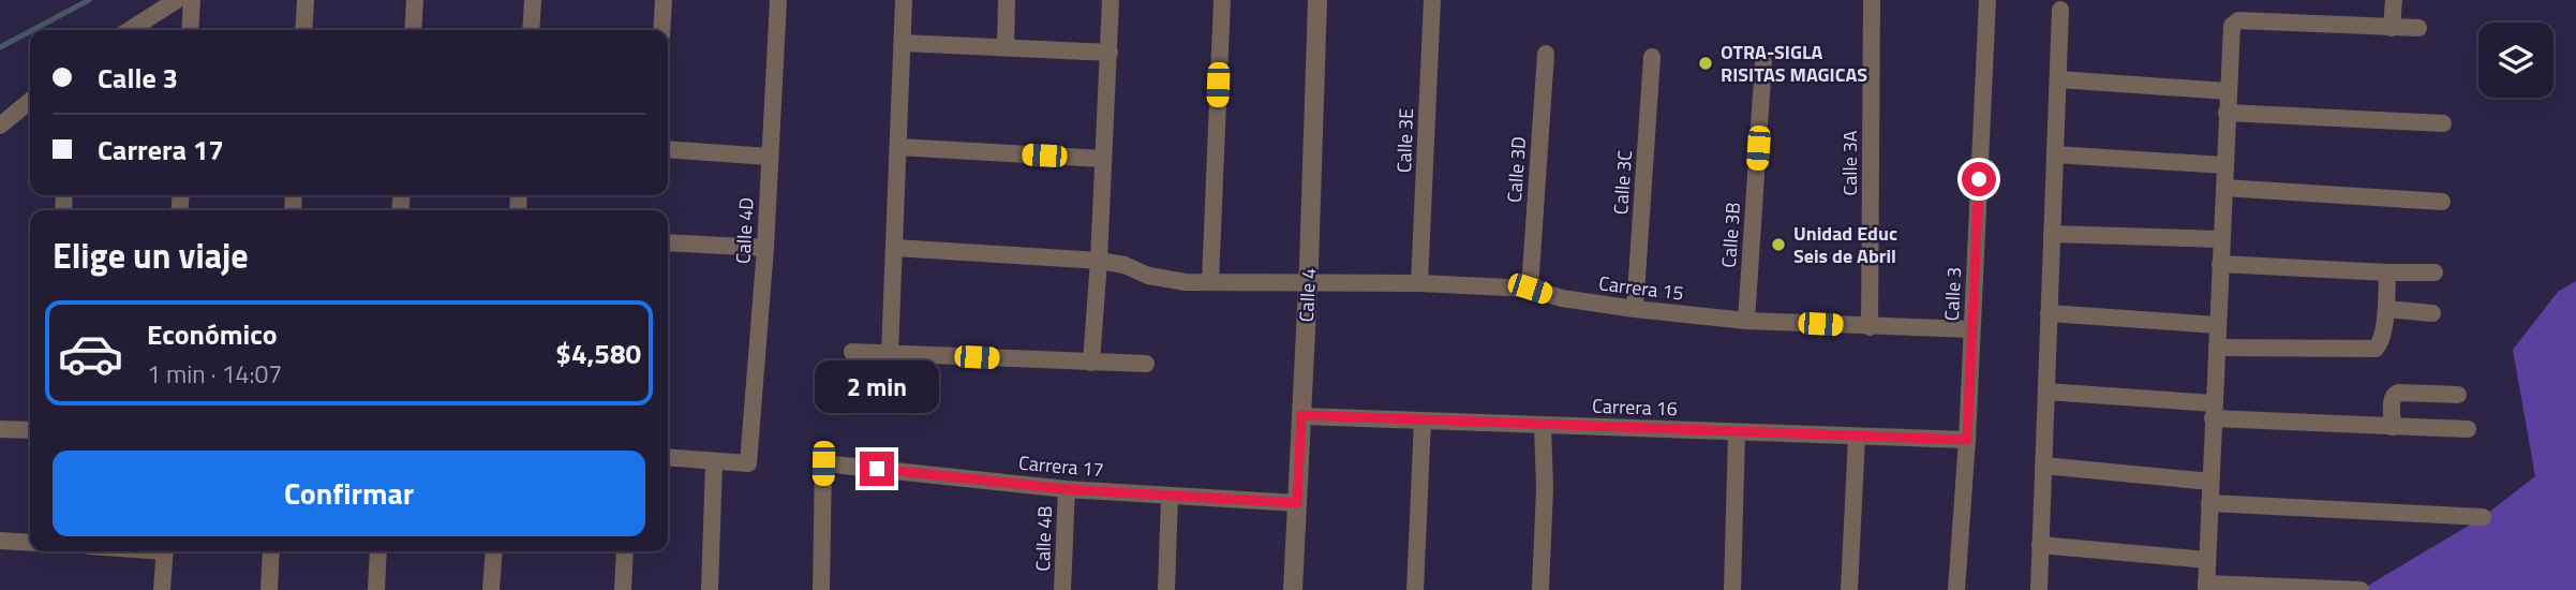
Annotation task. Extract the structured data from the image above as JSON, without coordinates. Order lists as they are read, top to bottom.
{
  "streets": {
    "street": [
      "Calle 3E",
      "Calle 3A",
      "Calle 3D",
      "Calle 3C",
      "Calle 4D",
      "Calle 3B",
      "Carrera 15",
      "Calle 3",
      "Calle 4",
      "Carrera 16",
      "Carrera 17",
      "Calle 4B"
    ]
  },
  "crossings": [
    ["Calle 3E", "Carrera 15"],
    ["Calle 3A", "Carrera 15"],
    ["Calle 3D", "Carrera 15"],
    ["Calle 3C", "Carrera 15"],
    ["Calle 3B", "Carrera 15"],
    ["Carrera 15", "Calle 3"],
    ["Carrera 15", "Calle 4"],
    ["Calle 3", "Carrera 16"],
    ["Calle 4", "Carrera 16"],
    ["Calle 4", "Carrera 17"],
    ["Carrera 17", "Calle 4B"]
  ],
  "places": ["OTRA-SIGLA RISITAS MAGICAS", "Unidad Educ Seis de Abril"],
  "page": {
    "banner": ["Calle 3", "Carrera 17"],
    "heading": "Elige un viaje",
    "list": [
      {
        "name": "Económico",
        "note": "1 min · 14:07",
        "value": "$4,580"
      }
    ],
    "bubble": "2 min",
    "buttons": "Confirmar"
  }
}
